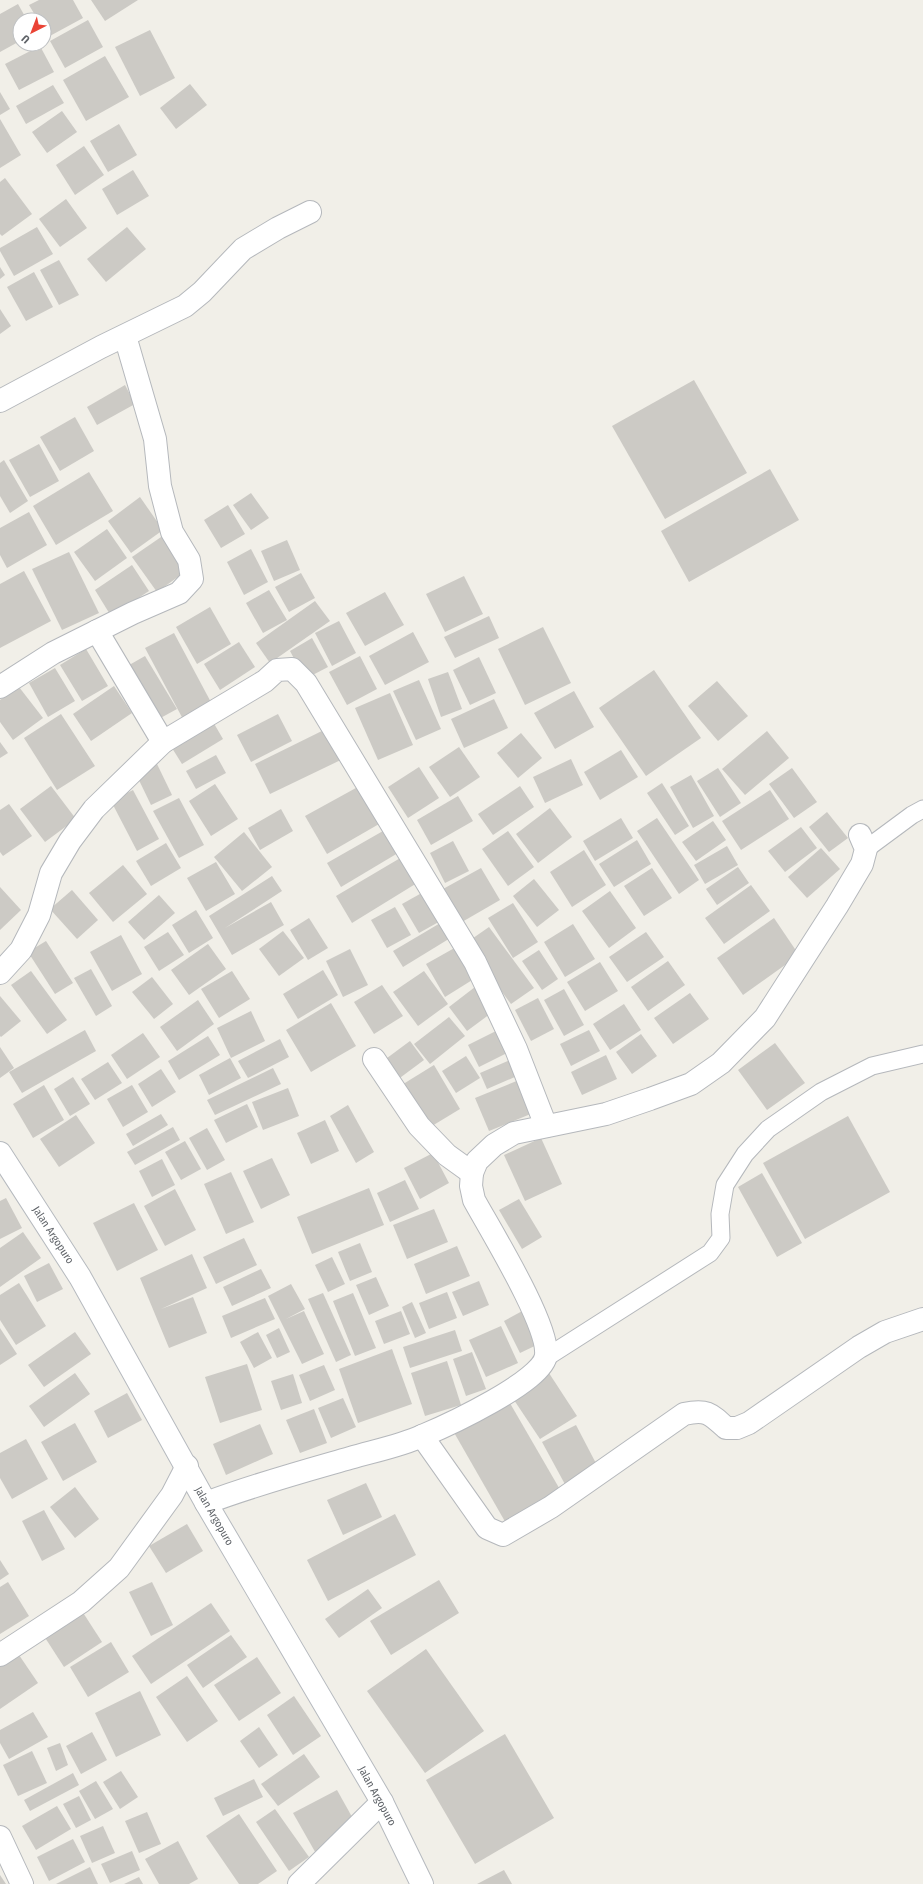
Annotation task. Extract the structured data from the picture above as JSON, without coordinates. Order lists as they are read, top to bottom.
{
  "streets": {
    "street": ["Jalan Argopuro"]
  },
  "north": "bottom left"
}
